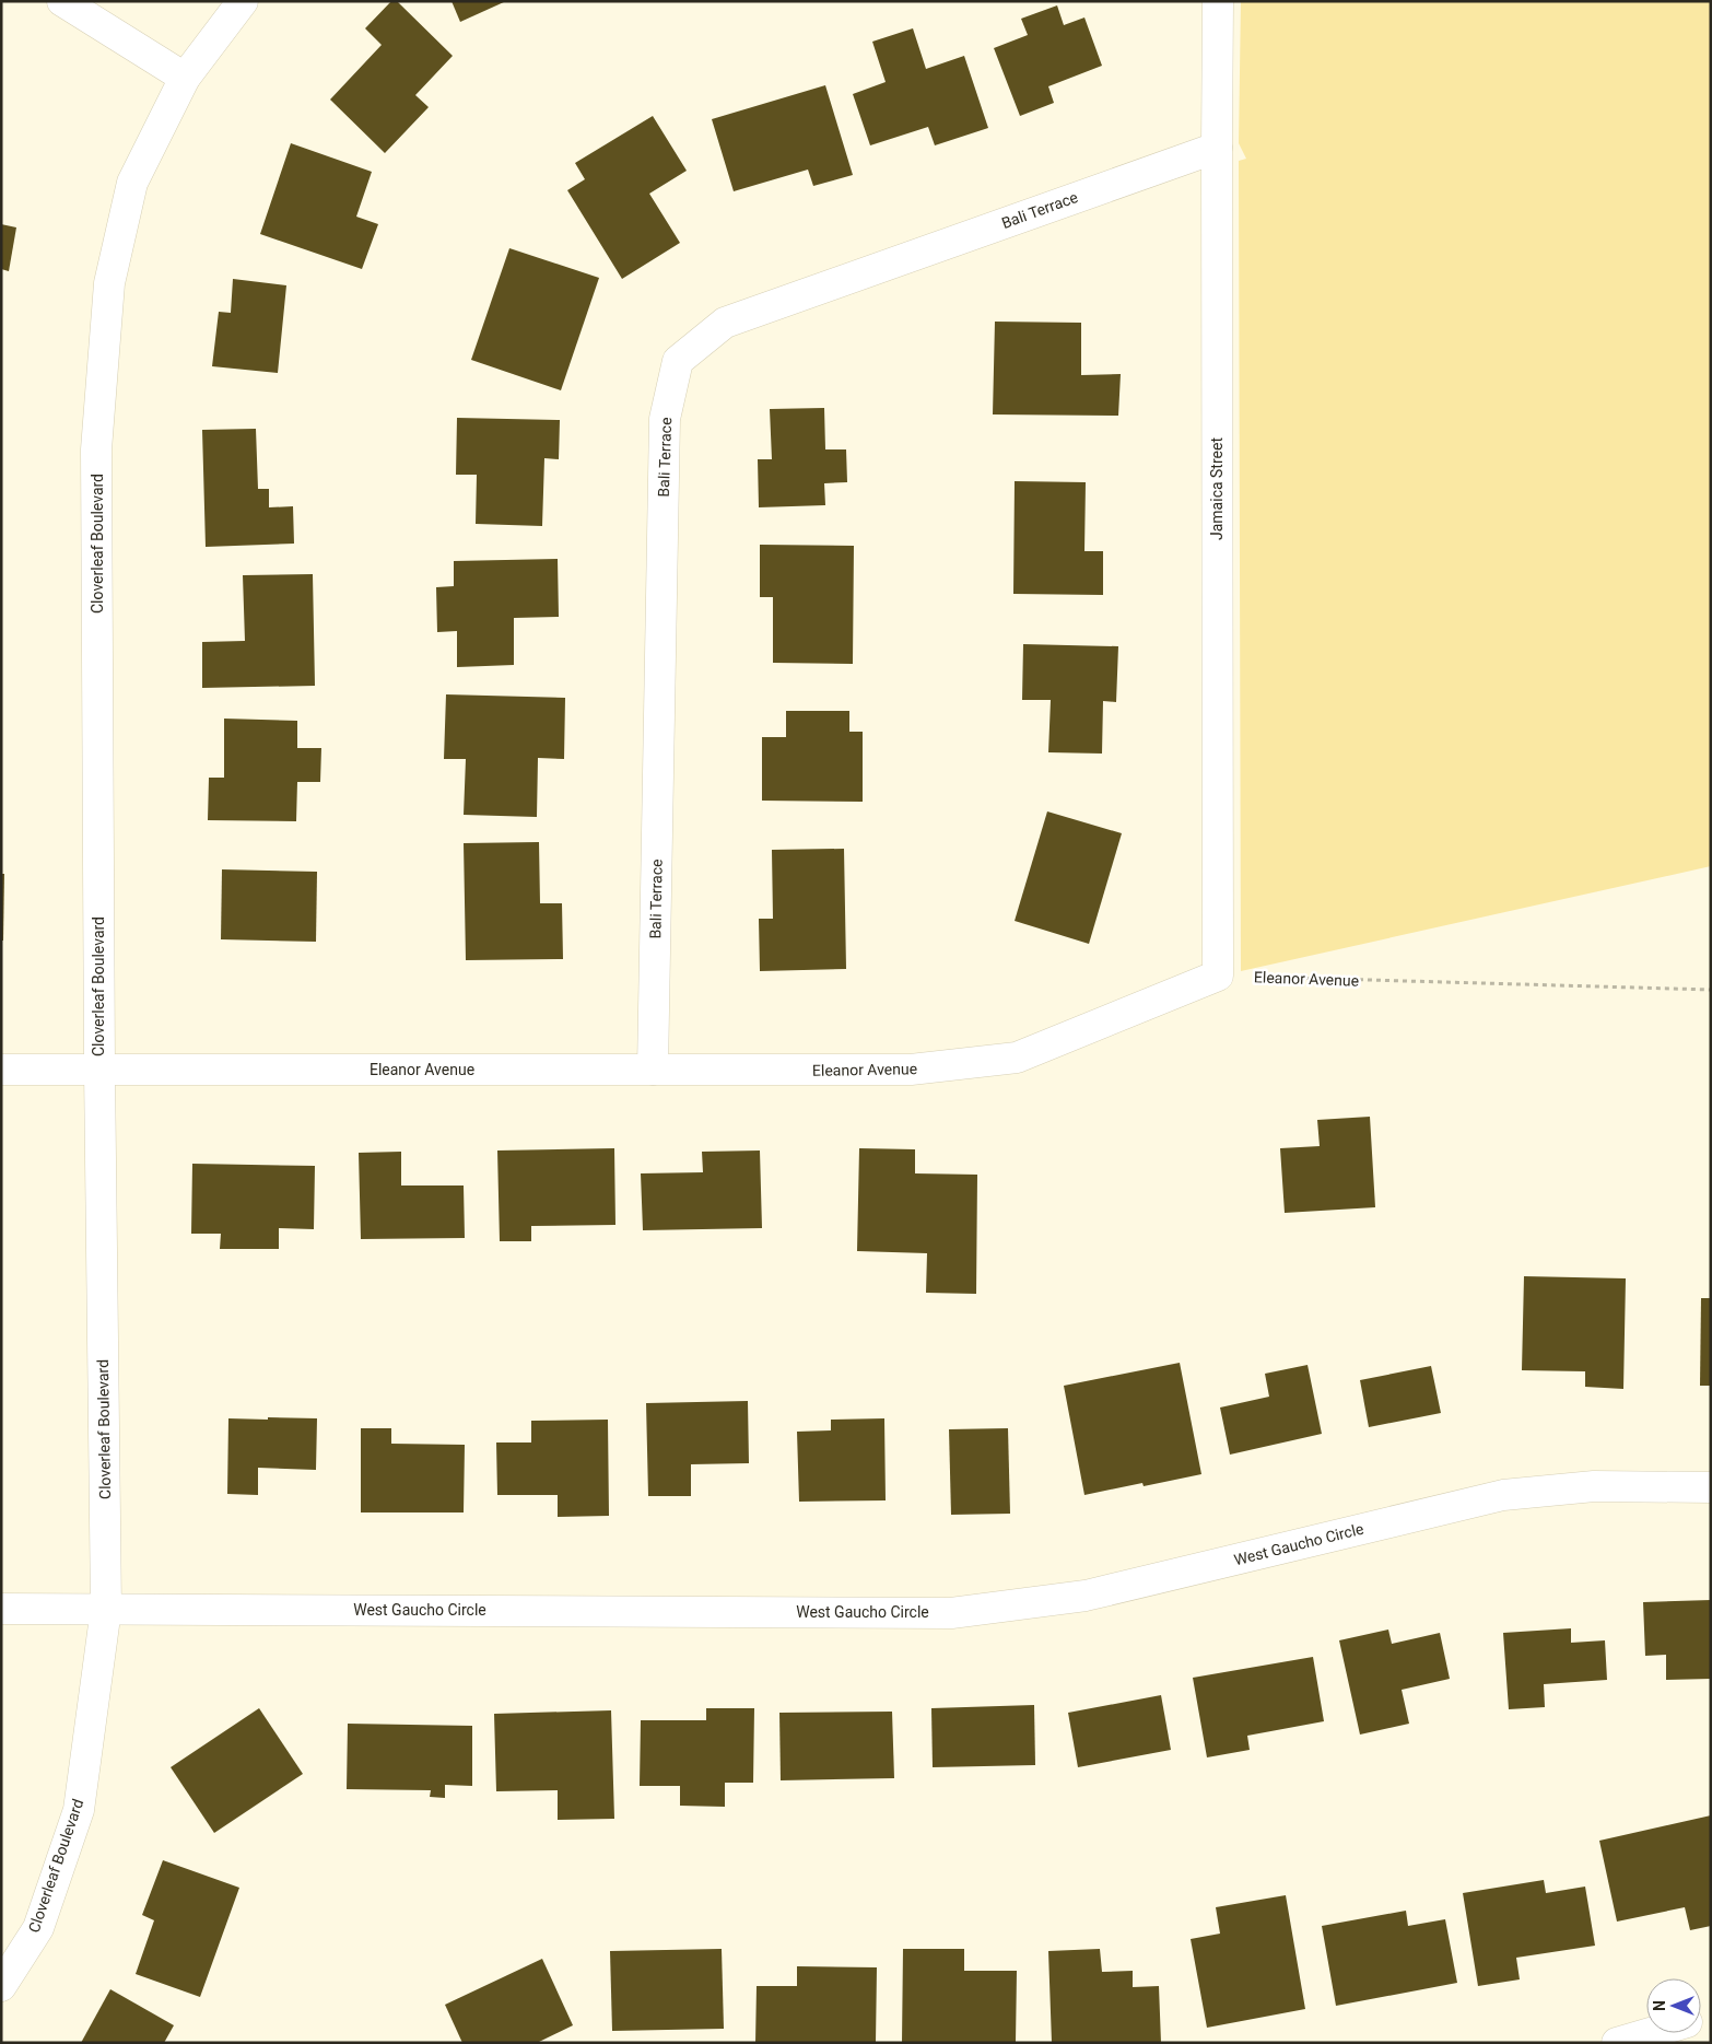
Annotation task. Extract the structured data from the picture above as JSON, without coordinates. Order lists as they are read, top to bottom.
{
  "streets": {
    "street": [
      "Bali Terrace",
      "Jamaica Street",
      "Cloverleaf Boulevard",
      "Eleanor Avenue",
      "West Gaucho Circle"
    ]
  },
  "crossings": [
    ["Bali Terrace", "Jamaica Street"],
    ["Bali Terrace", "Eleanor Avenue"],
    ["Jamaica Street", "Eleanor Avenue"],
    ["Cloverleaf Boulevard", "Eleanor Avenue"],
    ["Cloverleaf Boulevard", "West Gaucho Circle"]
  ],
  "north": "left"
}
